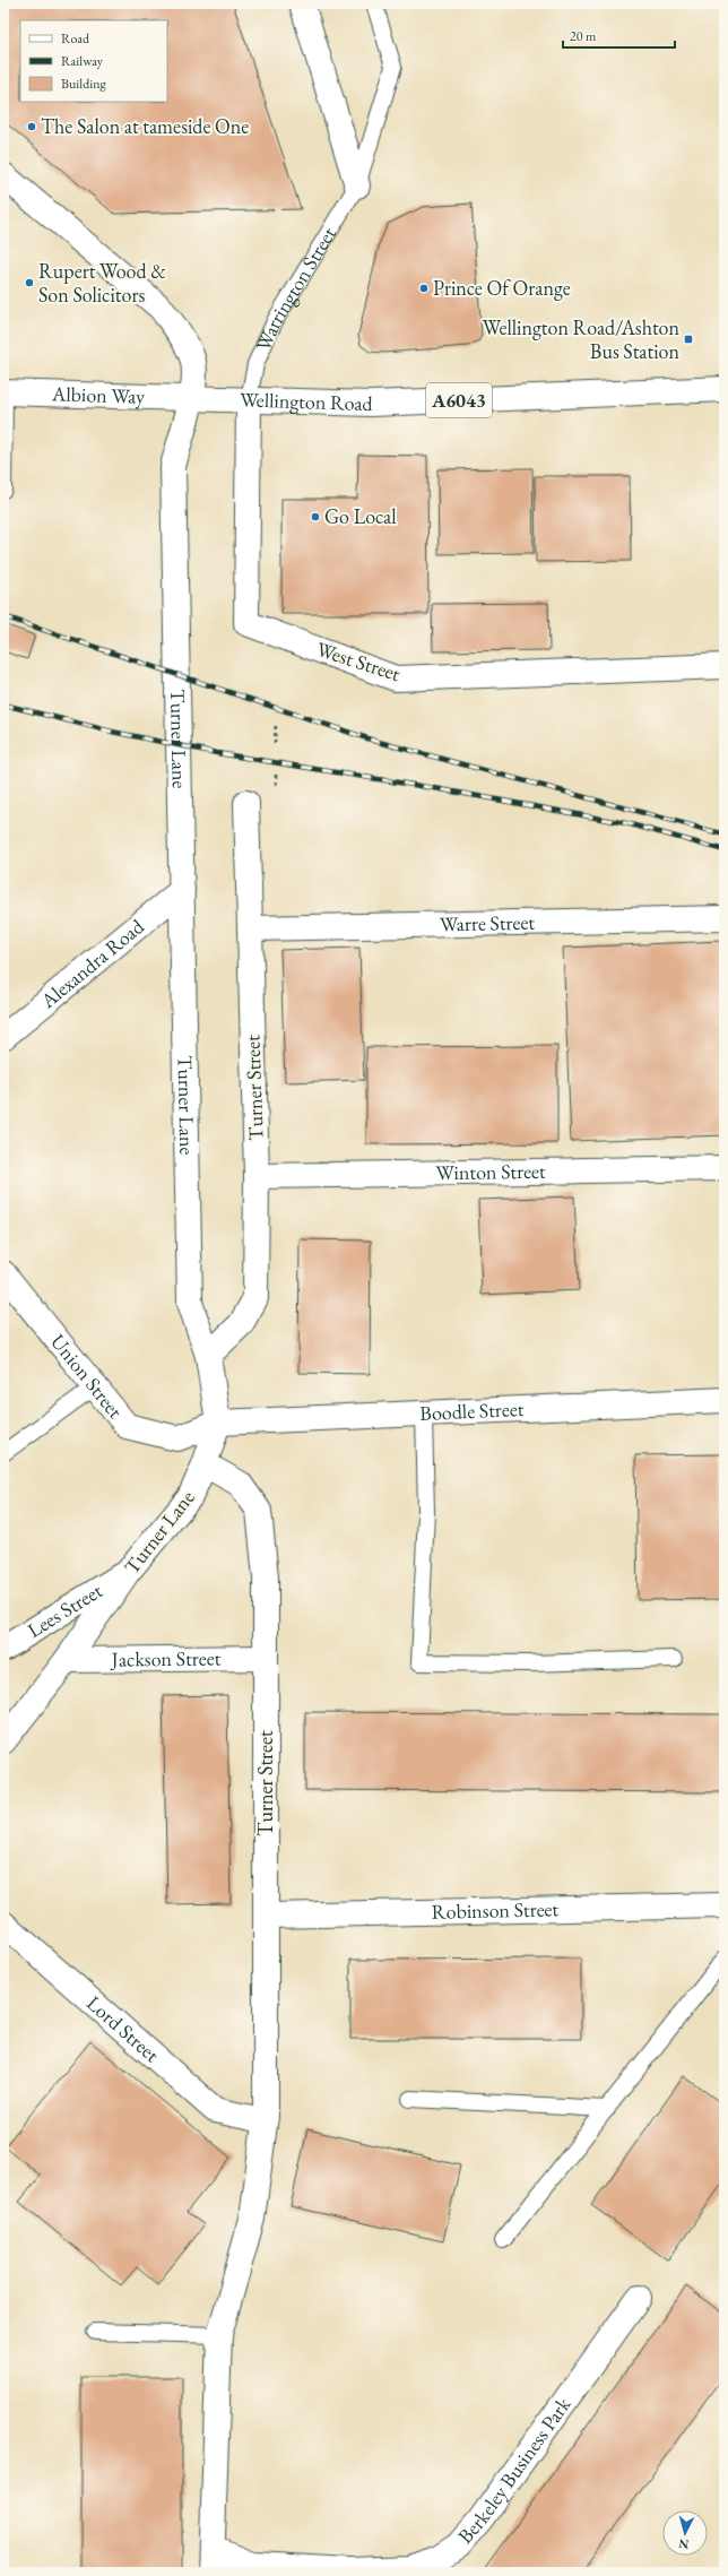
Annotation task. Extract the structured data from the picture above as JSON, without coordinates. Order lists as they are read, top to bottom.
{
  "streets": {
    "main road": [
      "Albion Way",
      "A6043",
      "Wellington Road",
      "West Street",
      "Turner Lane",
      "Warre Street",
      "Alexandra Road",
      "Turner Street",
      "Winton Street",
      "Union Street",
      "Boodle Street",
      "Lees Street",
      "Jackson Street",
      "Robinson Street",
      "Lord Street",
      "Berkeley Business Park"
    ],
    "lane": ["Warrington Street"]
  },
  "crossings": [
    ["Warrington Street", "Wellington Road"],
    ["Warrington Street", "West Street"],
    ["Albion Way", "Wellington Road"],
    ["Albion Way", "Turner Lane"],
    ["Wellington Road", "West Street"],
    ["Wellington Road", "Turner Lane"],
    ["Turner Lane", "Alexandra Road"],
    ["Turner Lane", "Turner Street"],
    ["Turner Lane", "Union Street"],
    ["Turner Lane", "Boodle Street"],
    ["Turner Lane", "Lees Street"],
    ["Turner Lane", "Jackson Street"],
    ["Warre Street", "Turner Street"],
    ["Turner Street", "Winton Street"],
    ["Turner Street", "Jackson Street"],
    ["Turner Street", "Robinson Street"],
    ["Turner Street", "Lord Street"],
    ["Union Street", "Boodle Street"]
  ],
  "places": {
    "other": [
      "The Salon at tameside One",
      "Rupert Wood & Son Solicitors",
      "Prince Of Orange",
      "Go Local"
    ],
    "transit": ["Wellington Road/Ashton Bus Station"]
  },
  "legend": ["Road", "Railway", "Building"],
  "scale_bar": "20 m",
  "north": "bottom"
}
